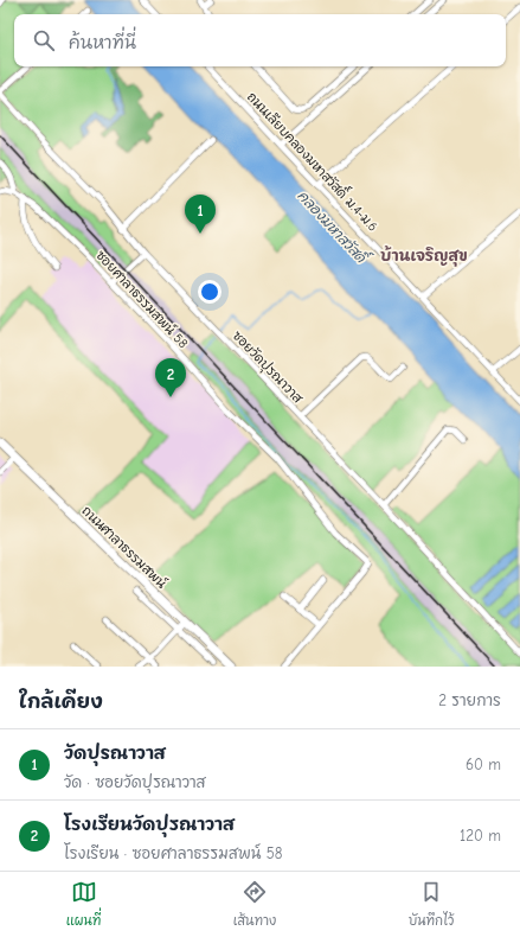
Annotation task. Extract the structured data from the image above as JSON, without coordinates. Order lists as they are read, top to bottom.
{
  "streets": {
    "street": [
      "ถนนเลียบคลองมหาสวัสดิ์ ม.4-ม.6",
      "ซอยศาลาธรรมสพน์ 58",
      "ซอยวัดปุรณาวาส",
      "ถนนศาลาธรรมสพน์"
    ]
  },
  "districts": ["บ้านเจริญสุข"],
  "water": ["คลองมหาสวัสดิ์"],
  "page": {
    "search": "ค้นหาที่นี่",
    "pins": ["1", "2"],
    "heading": ["ใกล้เคียง", "2 รายการ"],
    "list": [
      {
        "mark": "1",
        "name": "วัดปุรณาวาส",
        "note": "วัด · ซอยวัดปุรณาวาส",
        "value": "60 m"
      },
      {
        "mark": "2",
        "name": "โรงเรียนวัดปุรณาวาส",
        "note": "โรงเรียน · ซอยศาลาธรรมสพน์ 58",
        "value": "120 m"
      }
    ],
    "nav": ["แผนที่", "เส้นทาง", "บันทึกไว้"]
  }
}
